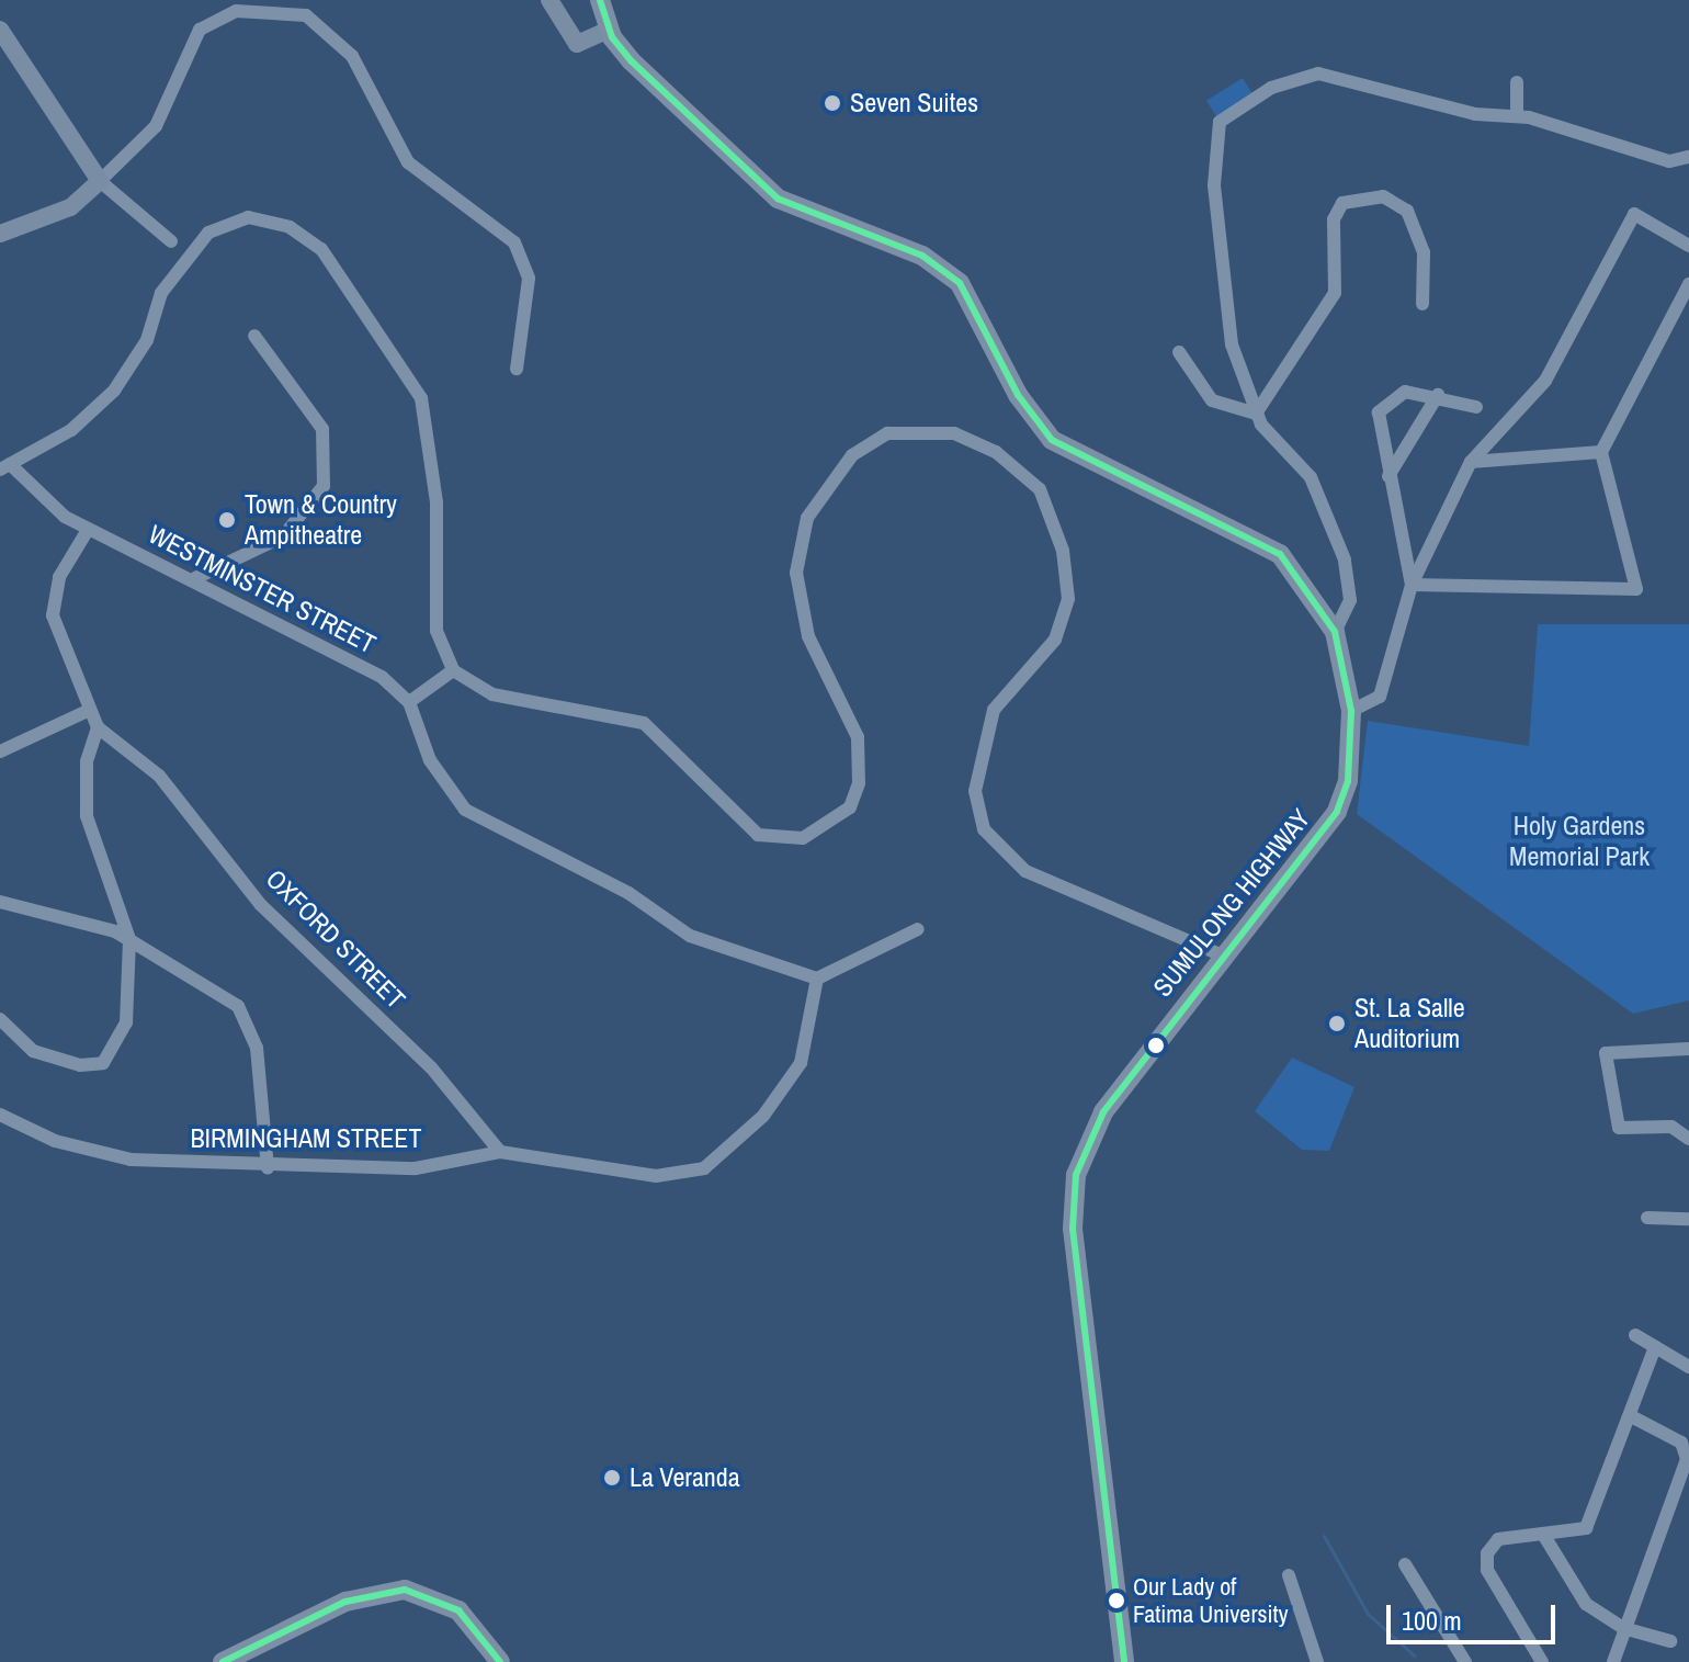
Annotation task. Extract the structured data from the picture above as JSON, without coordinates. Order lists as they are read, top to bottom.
{
  "streets": {
    "main road": ["SUMULONG HIGHWAY"],
    "street": ["WESTMINSTER STREET", "OXFORD STREET", "BIRMINGHAM STREET"]
  },
  "crossings": [
    ["WESTMINSTER STREET", "BIRMINGHAM STREET"],
    ["OXFORD STREET", "BIRMINGHAM STREET"]
  ],
  "parks": ["Holy Gardens Memorial Park"],
  "places": [
    "Seven Suites",
    "Town & Country Ampitheatre",
    "St. La Salle Auditorium",
    "La Veranda",
    "Our Lady of Fatima University"
  ],
  "scale_bar": "100 m"
}
